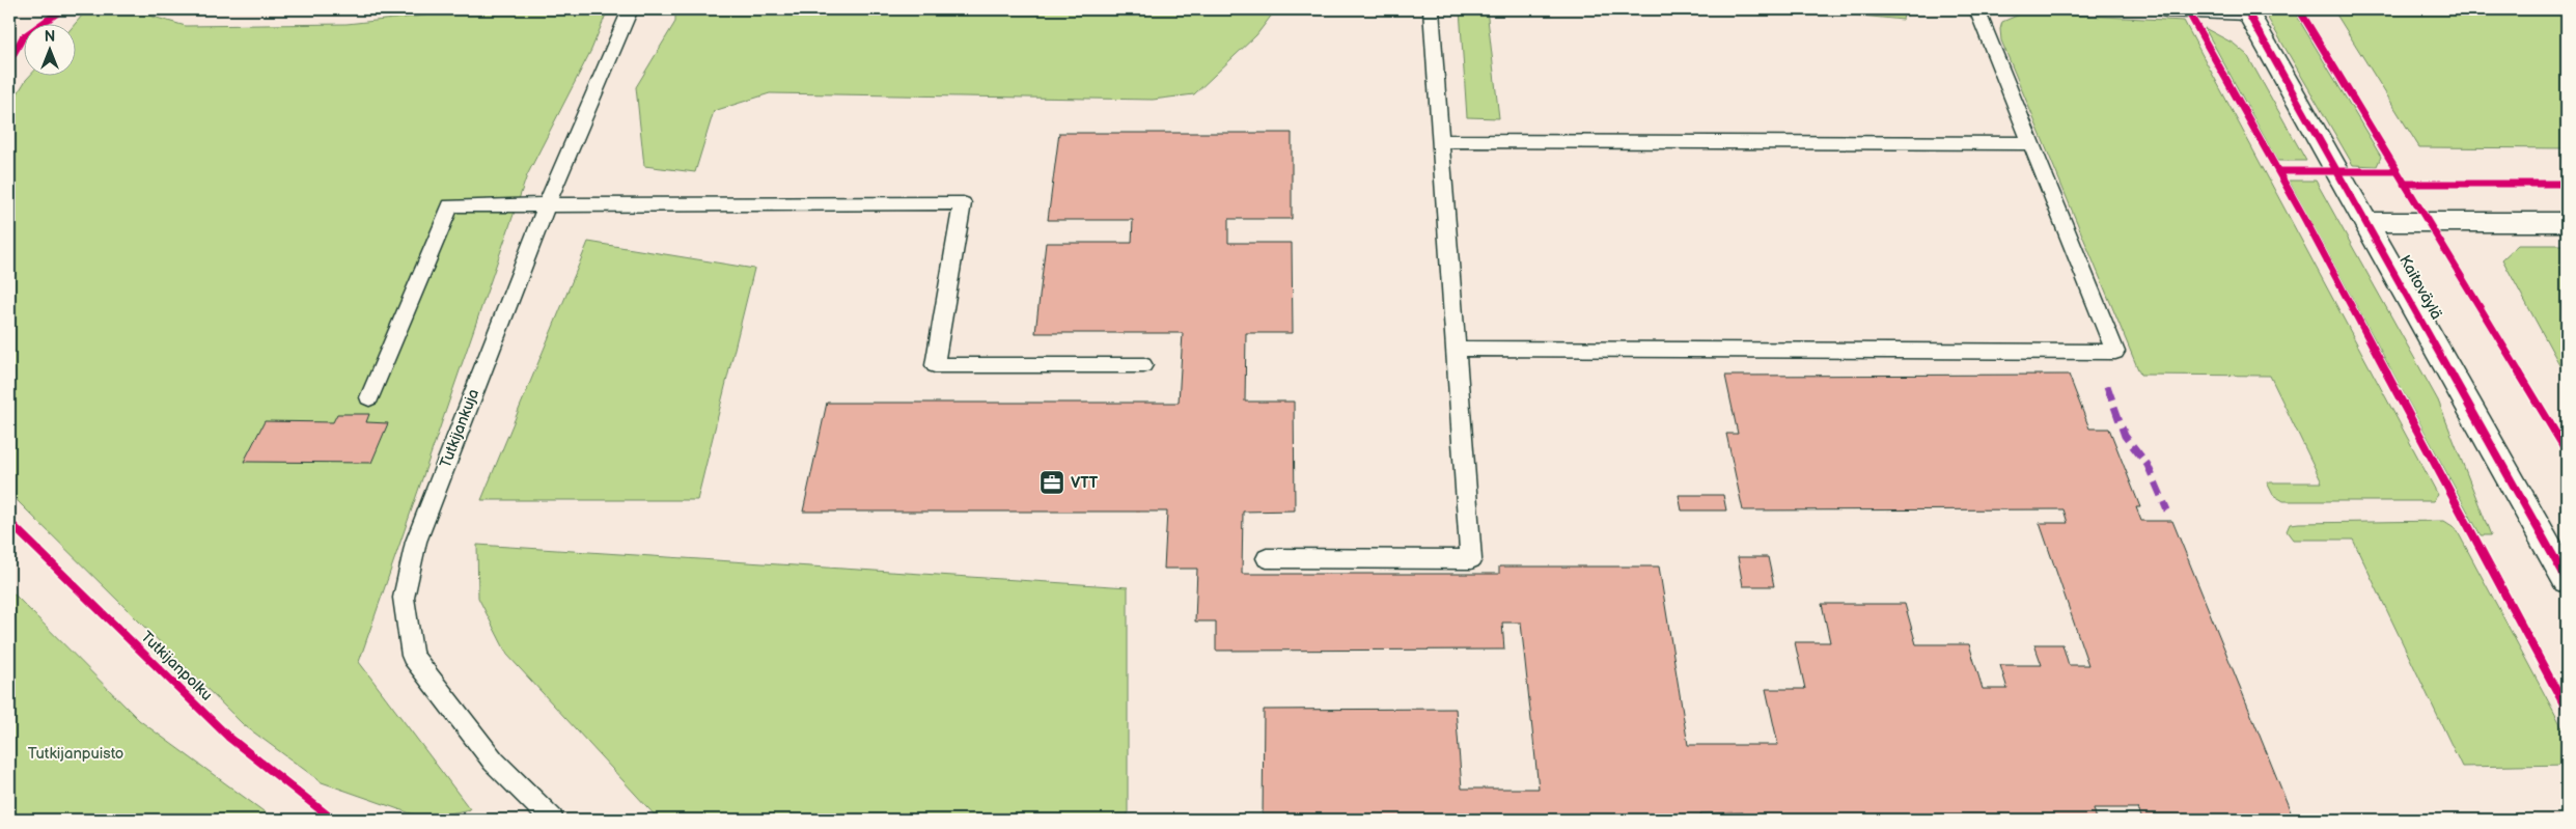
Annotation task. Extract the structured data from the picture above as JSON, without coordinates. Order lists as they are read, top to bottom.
{
  "streets": {
    "street": ["Kaitoväylä"],
    "lane": ["Tutkijankuja"],
    "cycle path": ["Tutkijanpolku"]
  },
  "parks": ["Tutkijanpuisto"],
  "places": {
    "office": ["VTT"]
  },
  "north": "top"
}
